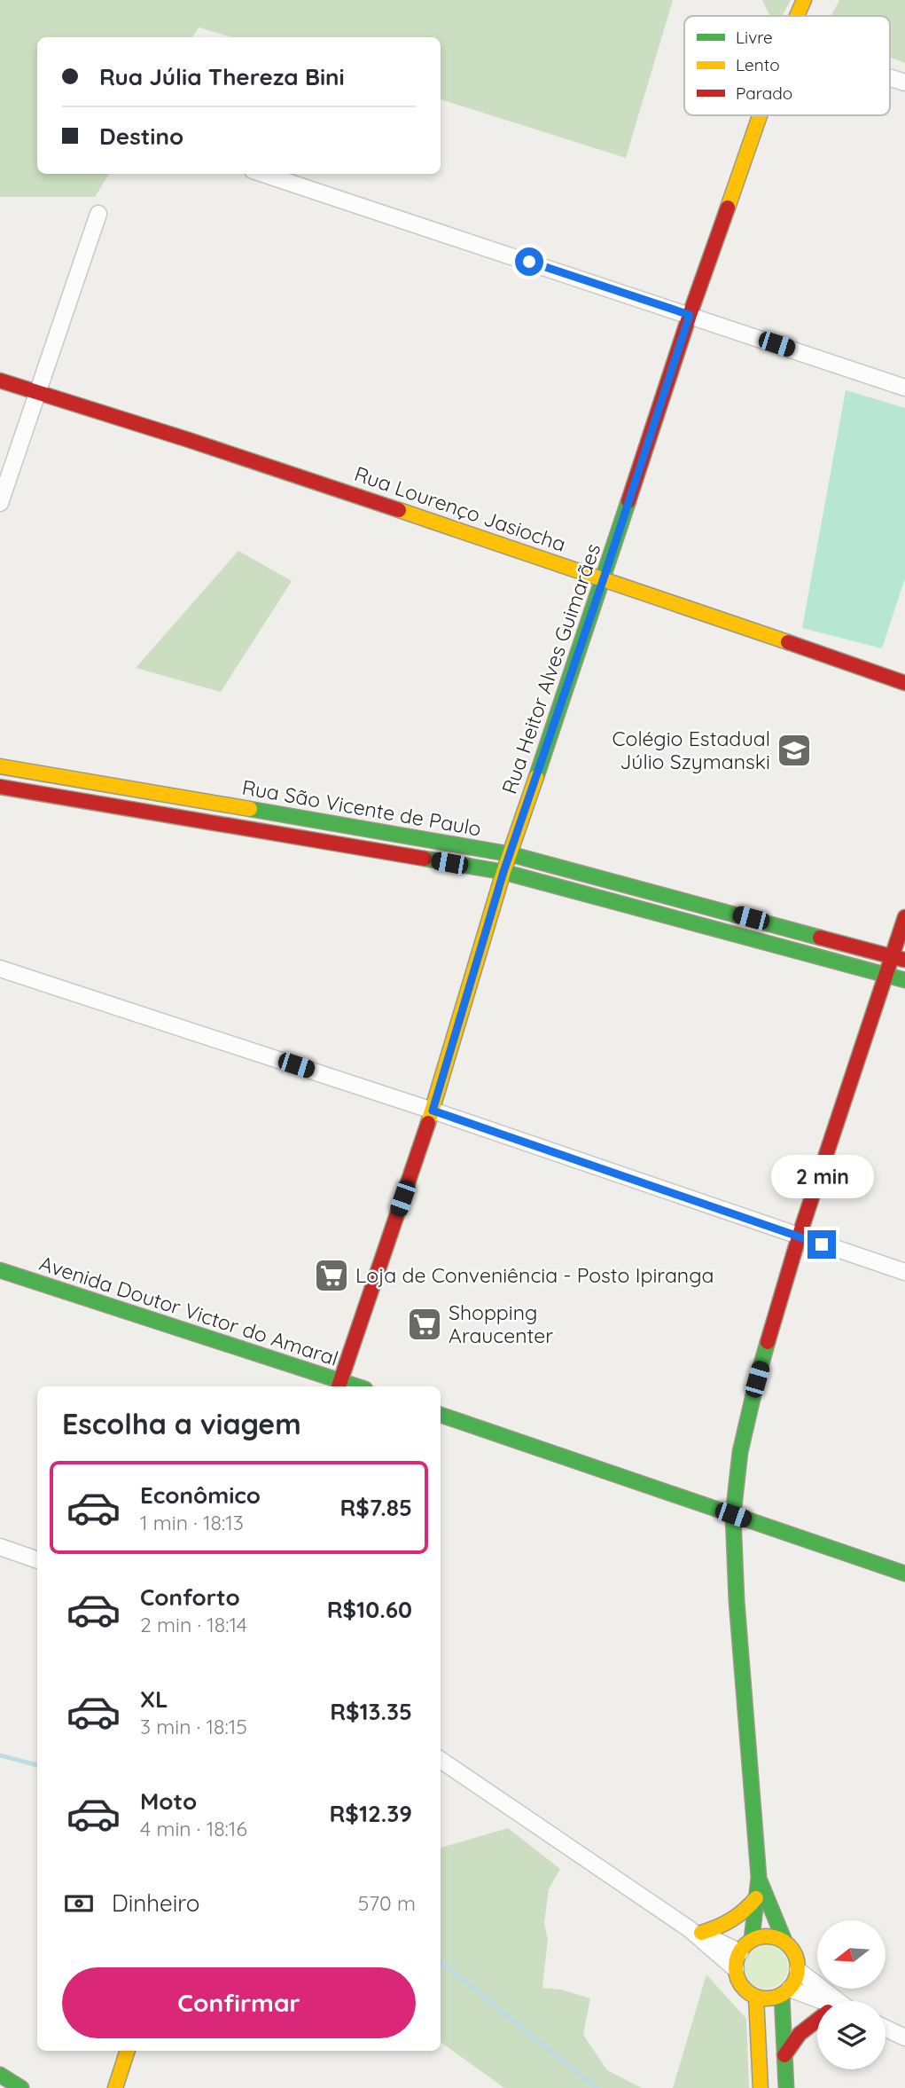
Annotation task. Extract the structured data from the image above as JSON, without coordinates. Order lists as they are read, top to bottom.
{
  "streets": {
    "main road": [
      "Rua Lourenço Jasiocha",
      "Rua Heitor Alves Guimarães",
      "Rua São Vicente de Paulo",
      "Avenida Doutor Victor do Amaral"
    ]
  },
  "crossings": [
    ["Rua Lourenço Jasiocha", "Rua Heitor Alves Guimarães"],
    ["Rua Heitor Alves Guimarães", "Rua São Vicente de Paulo"],
    ["Rua Heitor Alves Guimarães", "Avenida Doutor Victor do Amaral"]
  ],
  "places": {
    "school or university": ["Colégio Estadual Júlio Szymanski"],
    "supermarket": ["Loja de Conveniência - Posto Ipiranga", "Shopping Araucenter"]
  },
  "legend": ["Livre", "Lento", "Parado"],
  "north": "left",
  "page": {
    "banner": ["Rua Júlia Thereza Bini", "Destino"],
    "bubble": "2 min",
    "heading": "Escolha a viagem",
    "list": [
      {
        "name": "Econômico",
        "note": "1 min · 18:13",
        "value": "R$7.85"
      },
      {
        "name": "Conforto",
        "note": "2 min · 18:14",
        "value": "R$10.60"
      },
      {
        "name": "XL",
        "note": "3 min · 18:15",
        "value": "R$13.35"
      },
      {
        "name": "Moto",
        "note": "4 min · 18:16",
        "value": "R$12.39"
      }
    ],
    "pay": ["Dinheiro", "570 m"],
    "buttons": "Confirmar"
  }
}
